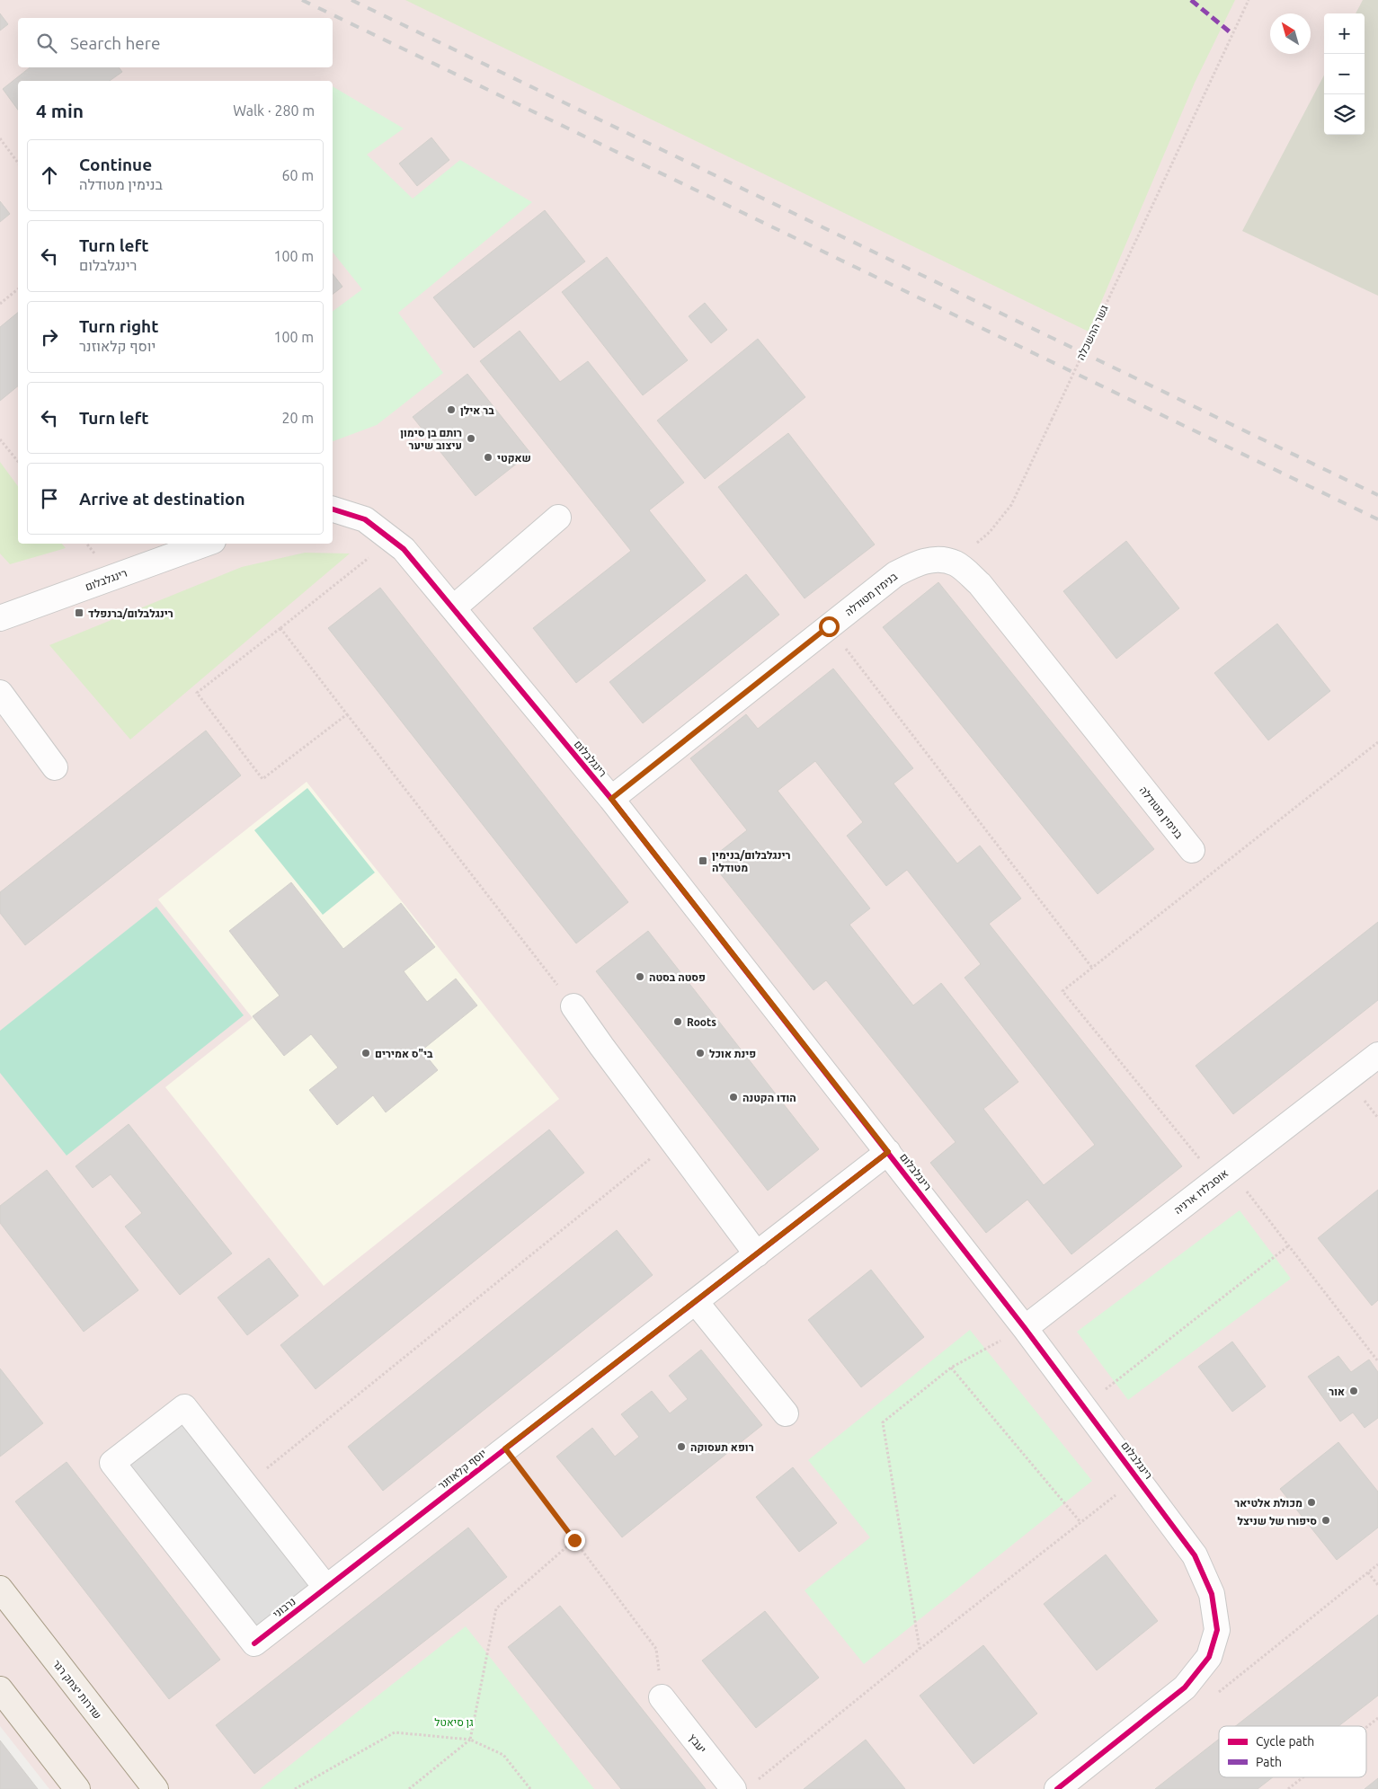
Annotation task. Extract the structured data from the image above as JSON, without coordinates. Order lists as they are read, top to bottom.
{
  "streets": {
    "main road": ["שדרות יצחק רגר"],
    "street": [
      "רינגלבלום",
      "בנימין מטודלה",
      "אוסבלדו ארניה",
      "יוסף קלאוזנר",
      "נרבוני",
      "יעבץ"
    ],
    "path": ["גשר ההשכלה"]
  },
  "crossings": [
    ["רינגלבלום", "בנימין מטודלה"],
    ["רינגלבלום", "אוסבלדו ארניה"],
    ["רינגלבלום", "יוסף קלאוזנר"],
    ["יוסף קלאוזנר", "נרבוני"]
  ],
  "parks": ["גן סיאטל"],
  "places": {
    "other": [
      "בר אילן",
      "רותם בן סימון עיצוב שיער",
      "שאקטי",
      "פסטה בסטה",
      "Roots",
      "בי\"ס אמירים",
      "פינת אוכל",
      "הודו הקטנה",
      "אור",
      "רופא תעסוקה",
      "מכולת אלטיאר",
      "סיפורו של שניצל"
    ],
    "transit": ["רינגלבלום/ברנפלד", "רינגלבלום/בנימין מטודלה"]
  },
  "legend": ["Cycle path", "Path"],
  "north": "top left",
  "page": {
    "map_buttons": ["+", "−"],
    "search": "Search here",
    "heading": ["4 min", "Walk · 280 m"],
    "list": [
      ["Continue", "בנימין מטודלה", "60 m"],
      ["Turn left", "רינגלבלום", "100 m"],
      ["Turn right", "יוסף קלאוזנר", "100 m"],
      ["Turn left", "20 m"],
      "Arrive at destination"
    ]
  }
}
